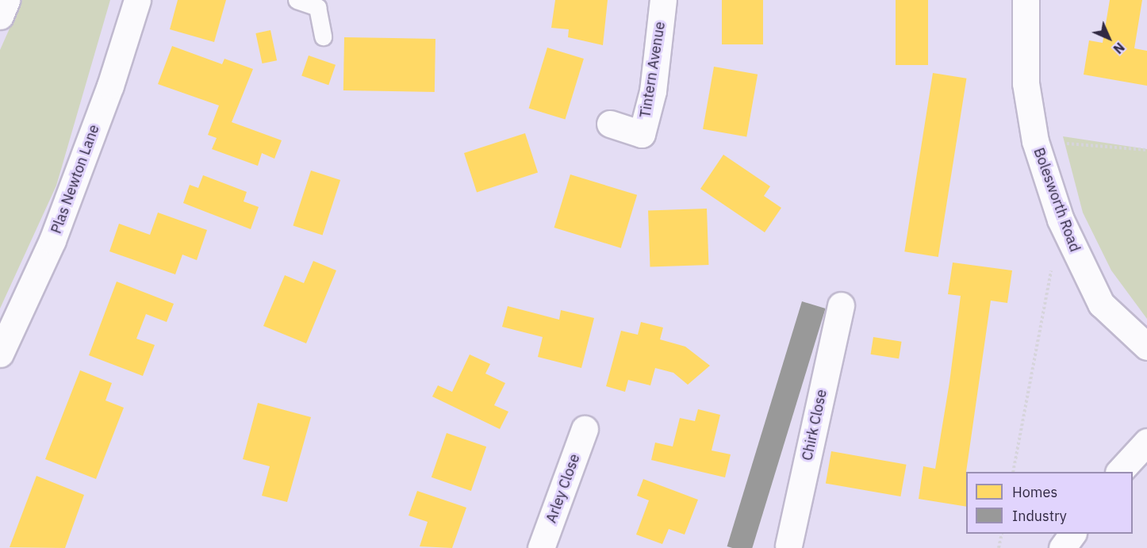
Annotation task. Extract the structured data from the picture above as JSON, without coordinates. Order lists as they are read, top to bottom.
{
  "streets": {
    "street": [
      "Tintern Avenue",
      "Plas Newton Lane",
      "Bolesworth Road",
      "Chirk Close",
      "Arley Close"
    ]
  },
  "legend": ["Homes", "Industry"],
  "north": "bottom right"
}
